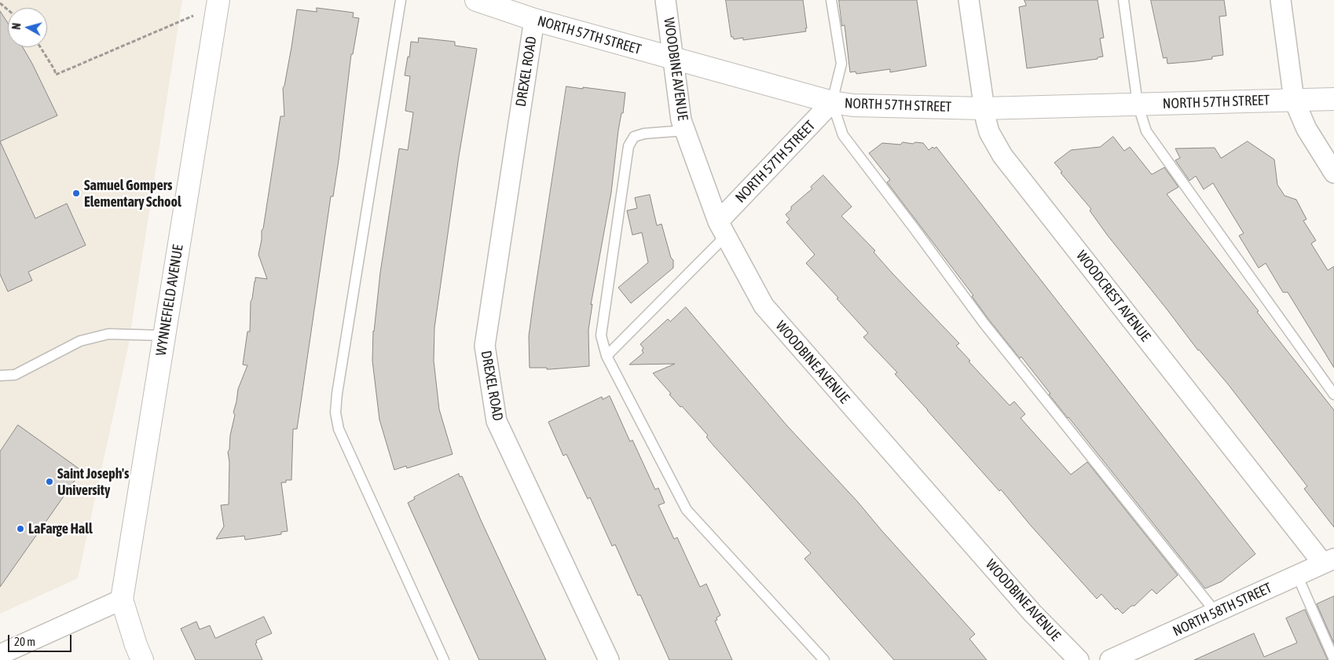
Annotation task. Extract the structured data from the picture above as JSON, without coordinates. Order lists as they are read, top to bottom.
{
  "streets": {
    "street": [
      "NORTH 57TH STREET",
      "WOODBINE AVENUE",
      "DREXEL ROAD",
      "WOODCREST AVENUE",
      "WYNNEFIELD AVENUE",
      "NORTH 58TH STREET"
    ]
  },
  "crossings": [
    ["NORTH 57TH STREET", "WOODBINE AVENUE"],
    ["NORTH 57TH STREET", "DREXEL ROAD"],
    ["NORTH 57TH STREET", "WOODCREST AVENUE"],
    ["WOODCREST AVENUE", "NORTH 58TH STREET"]
  ],
  "places": ["Samuel Gompers Elementary School", "Saint Joseph's University", "LaFarge Hall"],
  "scale_bar": "20 m",
  "north": "left"
}
